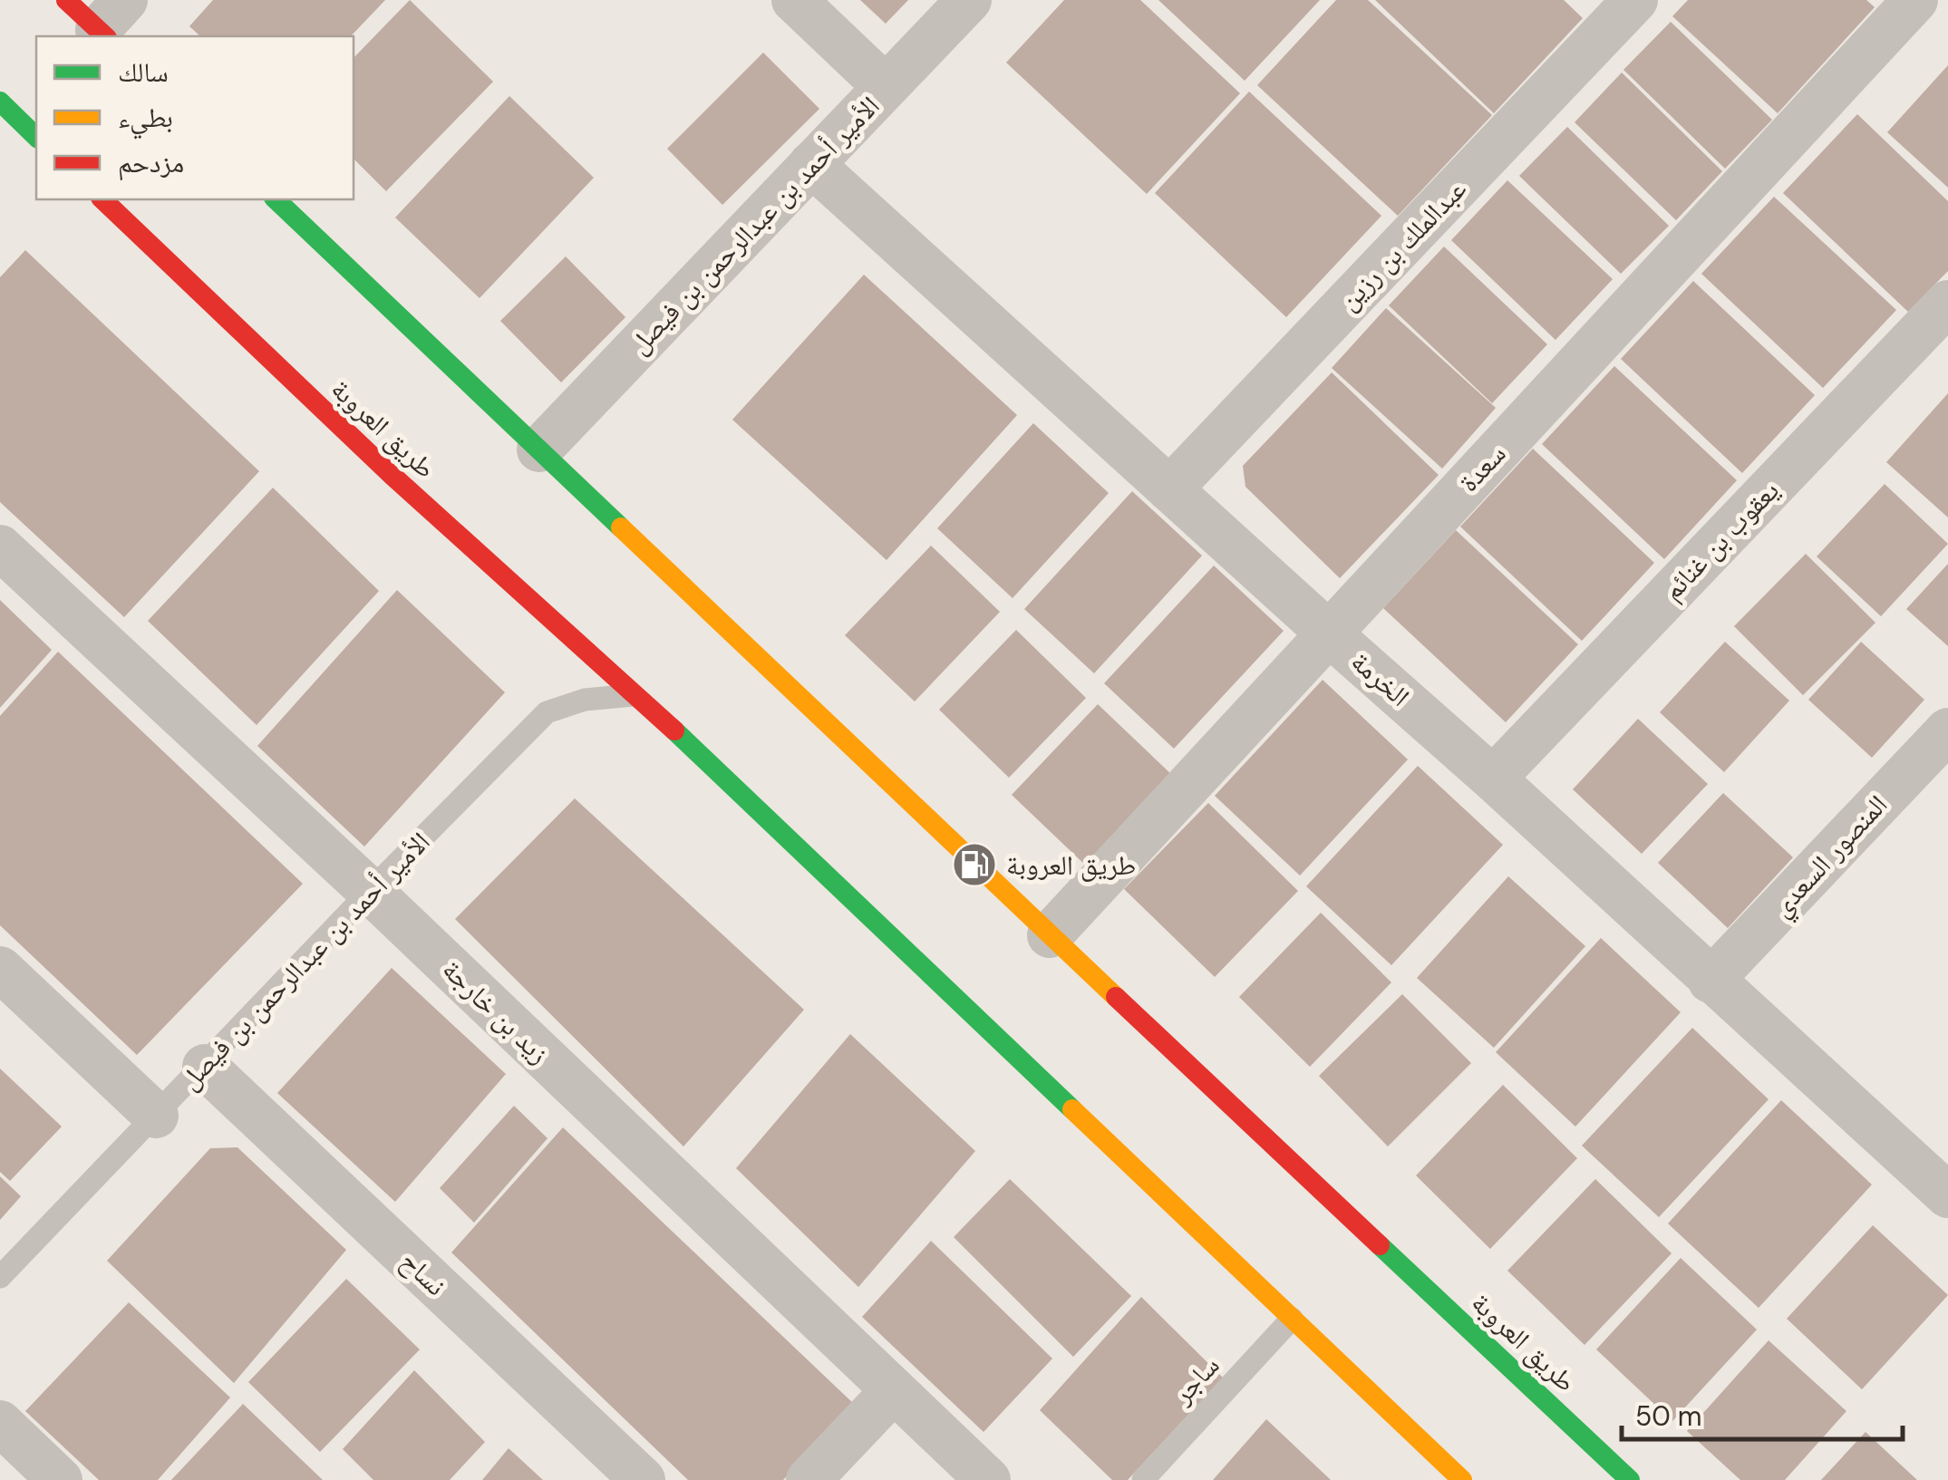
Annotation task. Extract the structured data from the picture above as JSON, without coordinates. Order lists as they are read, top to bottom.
{
  "streets": {
    "main road": ["طريق العروبة"],
    "street": [
      "الأمير أحمد بن عبدالرحمن بن فيصل",
      "عبدالملك بن رزين",
      "سعدة",
      "يعقوب بن غنائم",
      "الخرمة",
      "المنصور السعدي",
      "زيد بن خارجة",
      "نساح"
    ],
    "lane": ["ساجر"]
  },
  "crossings": [
    ["الأمير أحمد بن عبدالرحمن بن فيصل", "طريق العروبة"],
    ["الأمير أحمد بن عبدالرحمن بن فيصل", "الخرمة"],
    ["الأمير أحمد بن عبدالرحمن بن فيصل", "زيد بن خارجة"],
    ["الأمير أحمد بن عبدالرحمن بن فيصل", "نساح"],
    ["عبدالملك بن رزين", "الخرمة"],
    ["طريق العروبة", "سعدة"],
    ["طريق العروبة", "ساجر"],
    ["سعدة", "الخرمة"],
    ["يعقوب بن غنائم", "الخرمة"],
    ["الخرمة", "المنصور السعدي"]
  ],
  "places": {
    "fuel station": ["طريق العروبة"]
  },
  "legend": ["سالك", "بطيء", "مزدحم"],
  "scale_bar": "50 m"
}
